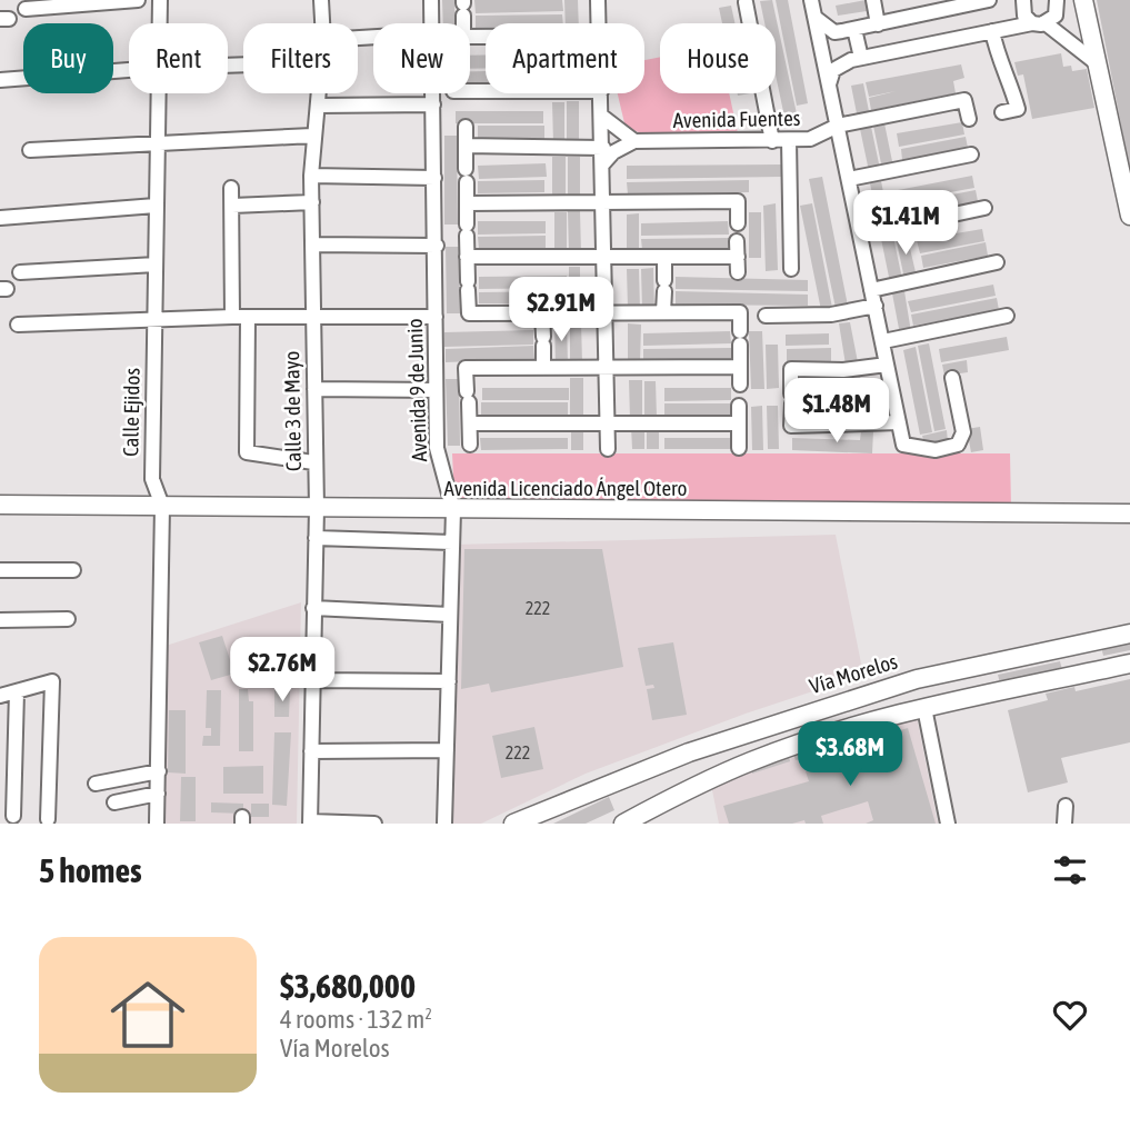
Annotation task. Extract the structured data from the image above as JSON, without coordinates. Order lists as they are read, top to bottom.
{
  "streets": {
    "main road": ["Avenida Licenciado Ángel Otero", "Vía Morelos"],
    "street": [
      "Avenida Fuentes",
      "Avenida 9 de Junio",
      "Calle 3 de Mayo",
      "Calle Ejidos"
    ]
  },
  "crossings": [
    ["Avenida 9 de Junio", "Avenida Licenciado Ángel Otero"],
    ["Calle 3 de Mayo", "Avenida Licenciado Ángel Otero"],
    ["Calle Ejidos", "Avenida Licenciado Ángel Otero"]
  ],
  "house_numbers": ["222", "222"],
  "page": {
    "chip": [
      "Buy",
      "Rent",
      "Filters",
      "New",
      "Apartment",
      "House"
    ],
    "price": [
      "$1.41M",
      "$2.91M",
      "$1.48M",
      "$2.76M",
      "$3.68M"
    ],
    "heading": "5 homes",
    "list": [
      {
        "name": "$3,680,000",
        "note": "4 rooms · 132 m² · Vía Morelos"
      }
    ]
  }
}
